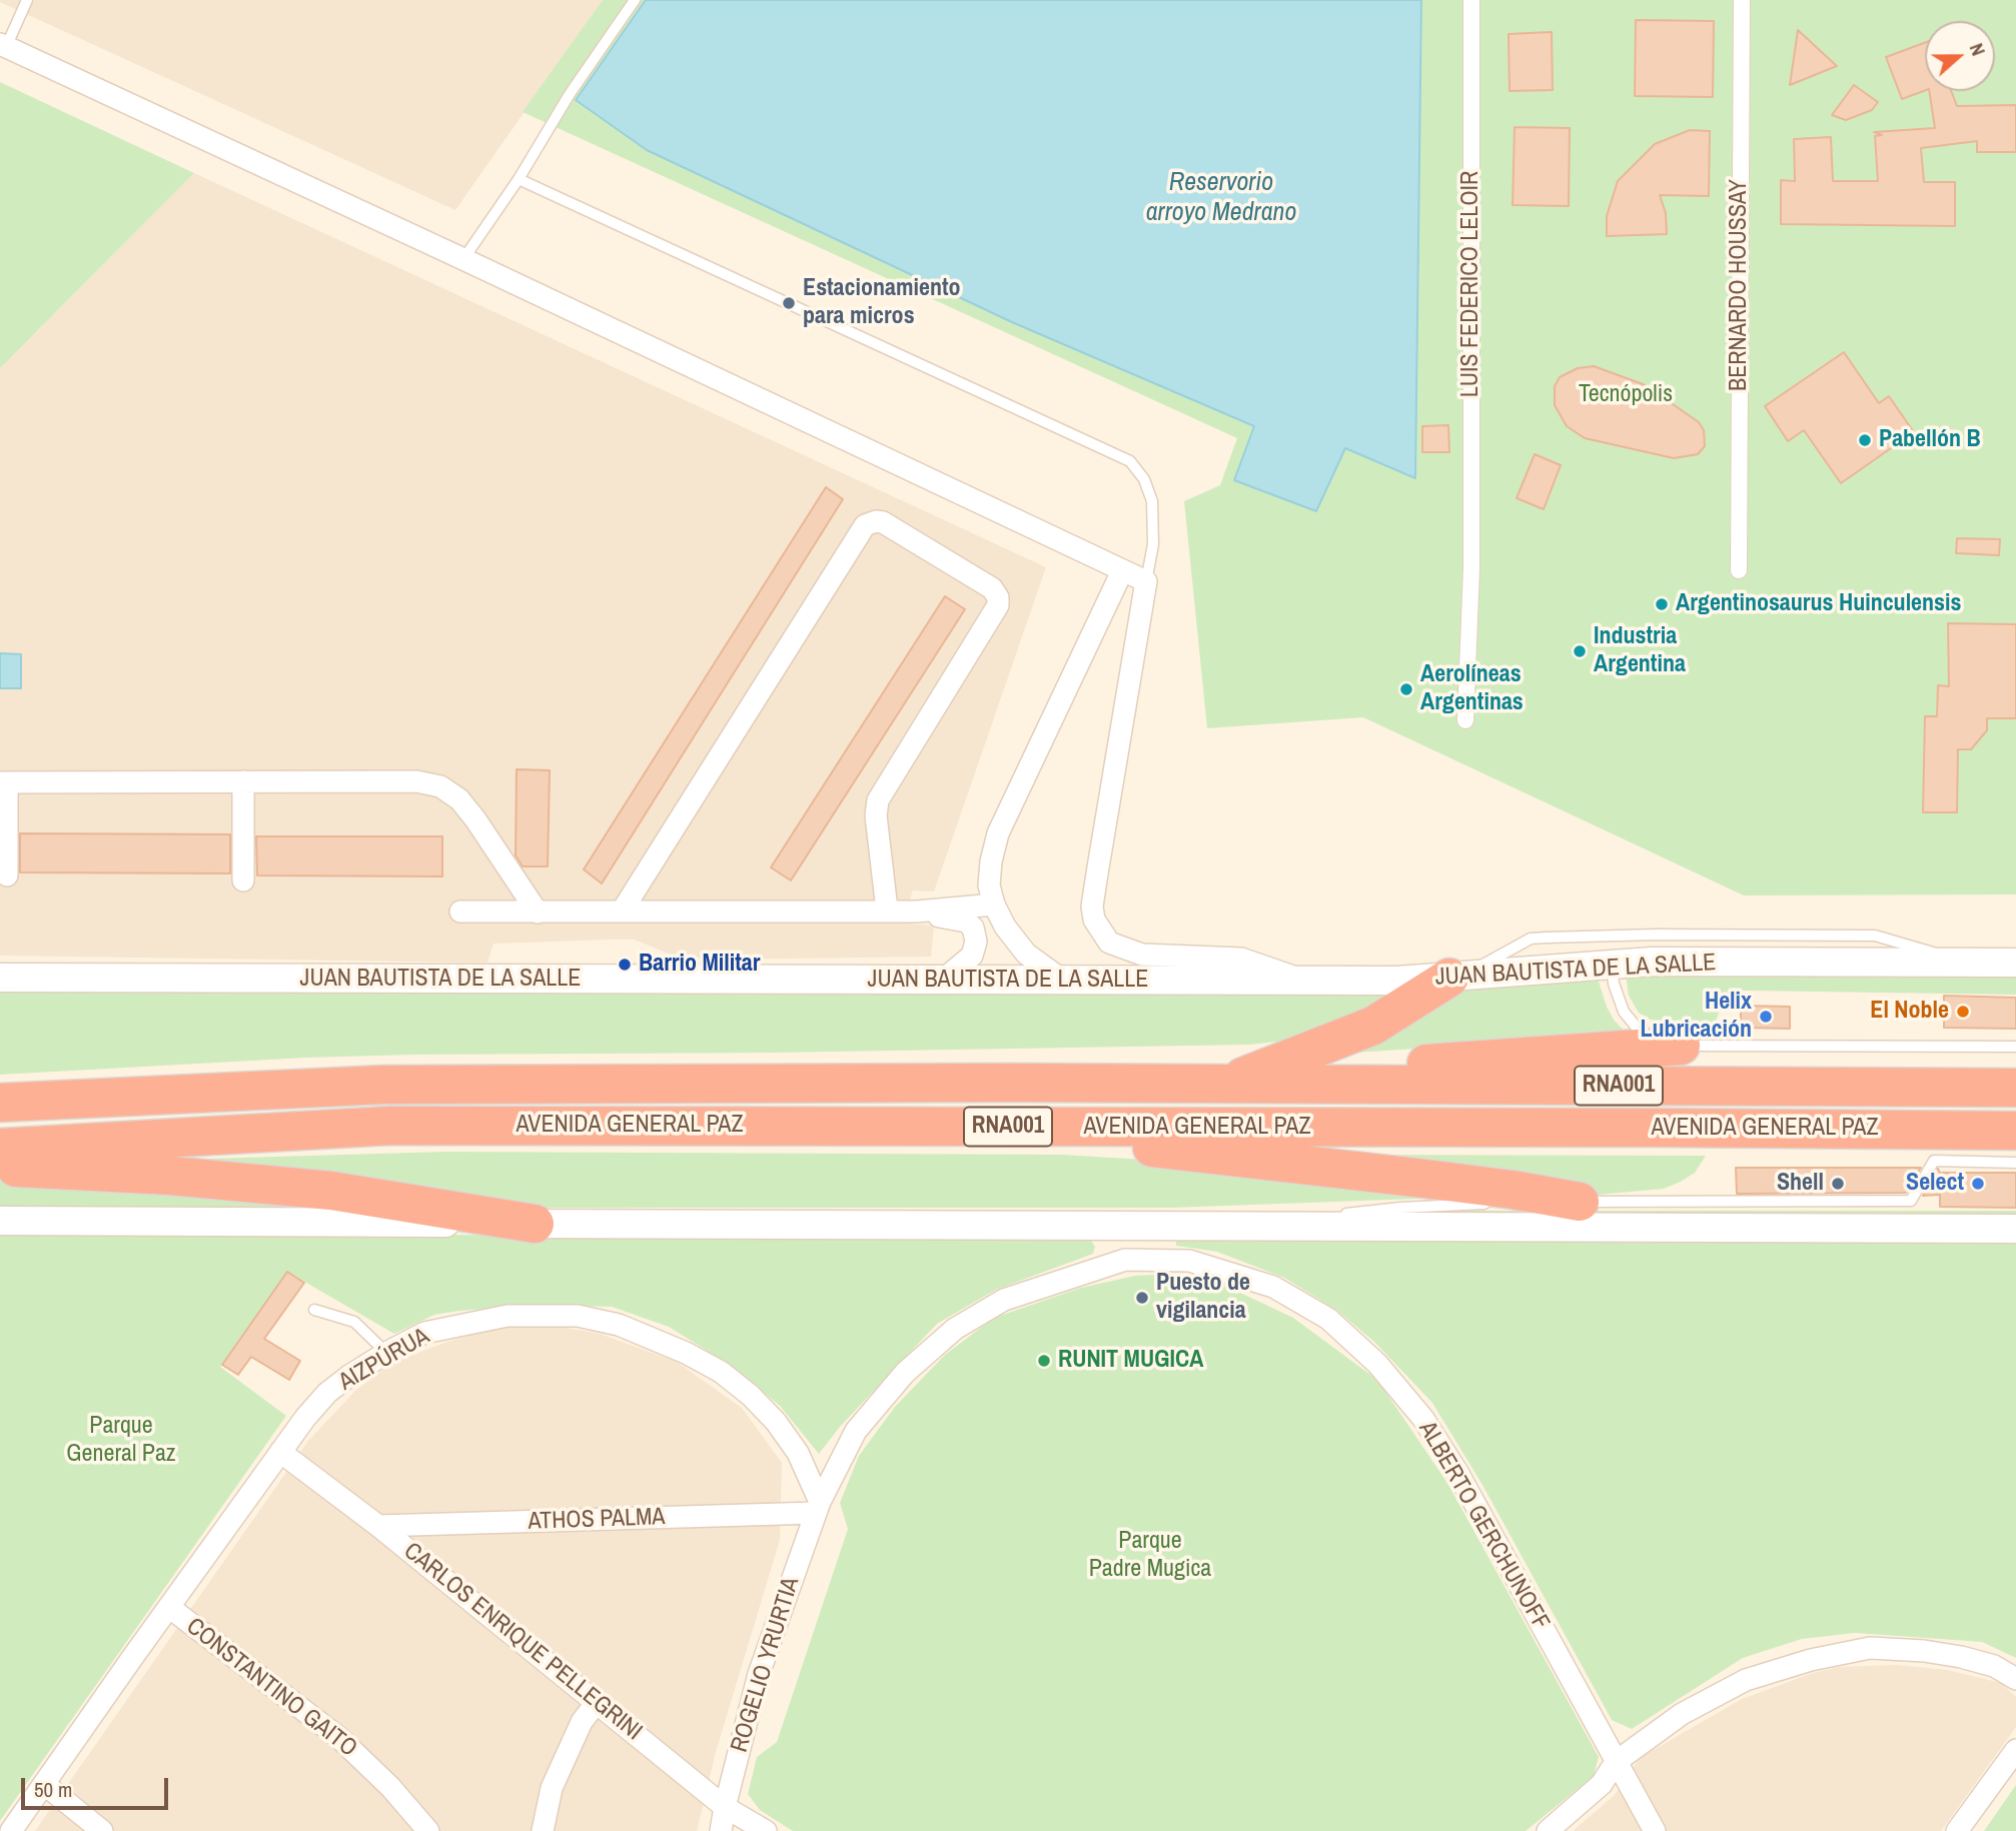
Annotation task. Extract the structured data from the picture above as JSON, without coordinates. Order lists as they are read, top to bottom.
{
  "streets": {
    "highway": ["RNA001", "AVENIDA GENERAL PAZ"],
    "street": [
      "LUIS FEDERICO LELOIR",
      "BERNARDO HOUSSAY",
      "JUAN BAUTISTA DE LA SALLE",
      "AIZPÚRUA",
      "ATHOS PALMA",
      "ALBERTO GERCHUNOFF",
      "CARLOS ENRIQUE PELLEGRINI",
      "ROGELIO YRURTIA",
      "CONSTANTINO GAITO"
    ]
  },
  "crossings": [
    ["AIZPÚRUA", "ATHOS PALMA"],
    ["AIZPÚRUA", "ALBERTO GERCHUNOFF"],
    ["AIZPÚRUA", "CARLOS ENRIQUE PELLEGRINI"],
    ["AIZPÚRUA", "ROGELIO YRURTIA"],
    ["AIZPÚRUA", "CONSTANTINO GAITO"],
    ["ATHOS PALMA", "ALBERTO GERCHUNOFF"],
    ["ATHOS PALMA", "CARLOS ENRIQUE PELLEGRINI"],
    ["ATHOS PALMA", "ROGELIO YRURTIA"],
    ["ALBERTO GERCHUNOFF", "ROGELIO YRURTIA"],
    ["CARLOS ENRIQUE PELLEGRINI", "ROGELIO YRURTIA"]
  ],
  "water": ["Reservorio arroyo Medrano"],
  "parks": ["Tecnópolis", "Parque General Paz", "Parque Padre Mugica"],
  "places": [
    "Estacionamiento para micros",
    "Pabellón B",
    "Argentinosaurus Huinculensis",
    "Industria Argentina",
    "Aerolíneas Argentinas",
    "Barrio Militar",
    "El Noble",
    "Helix Lubricación",
    "Shell",
    "Select",
    "Puesto de vigilancia",
    "RUNIT MUGICA"
  ],
  "scale_bar": "50 m",
  "north": "right"
}
